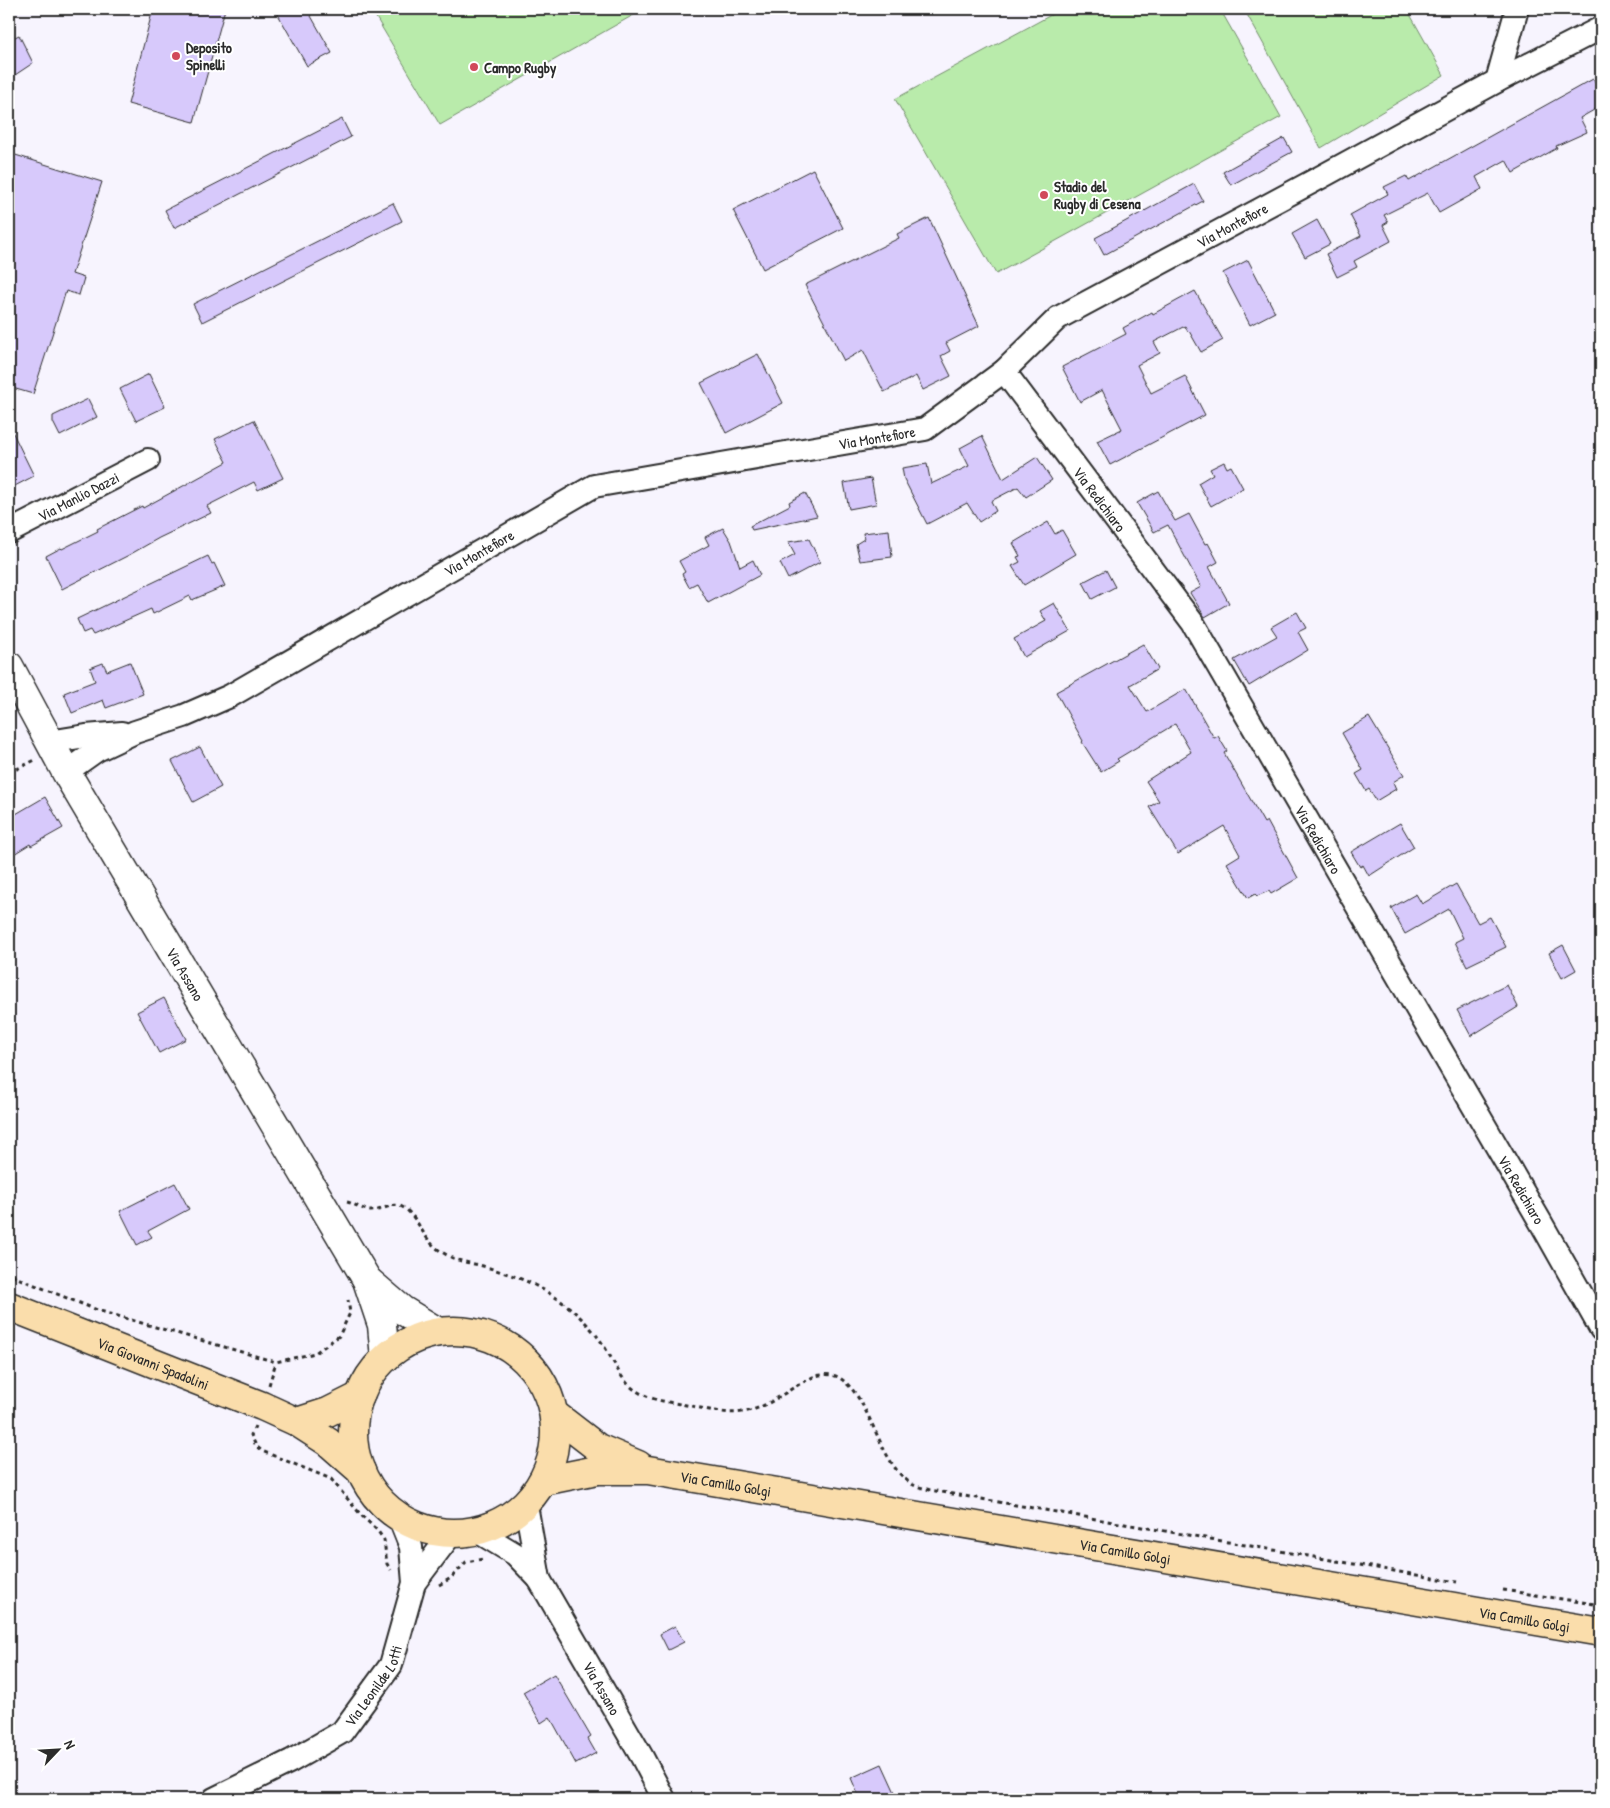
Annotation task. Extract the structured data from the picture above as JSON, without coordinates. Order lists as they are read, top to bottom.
{
  "streets": {
    "main road": ["Via Assano", "Via Giovanni Spadolini", "Via Camillo Golgi"],
    "street": [
      "Via Montefiore",
      "Via Manlio Dazzi",
      "Via Redichiaro",
      "Via Leonilde Lotti"
    ]
  },
  "crossings": [
    ["Via Montefiore", "Via Redichiaro"],
    ["Via Montefiore", "Via Assano"],
    ["Via Assano", "Via Leonilde Lotti"]
  ],
  "places": ["Deposito Spinelli", "Campo Rugby", "Stadio del Rugby di Cesena"],
  "north": "top right"
}
